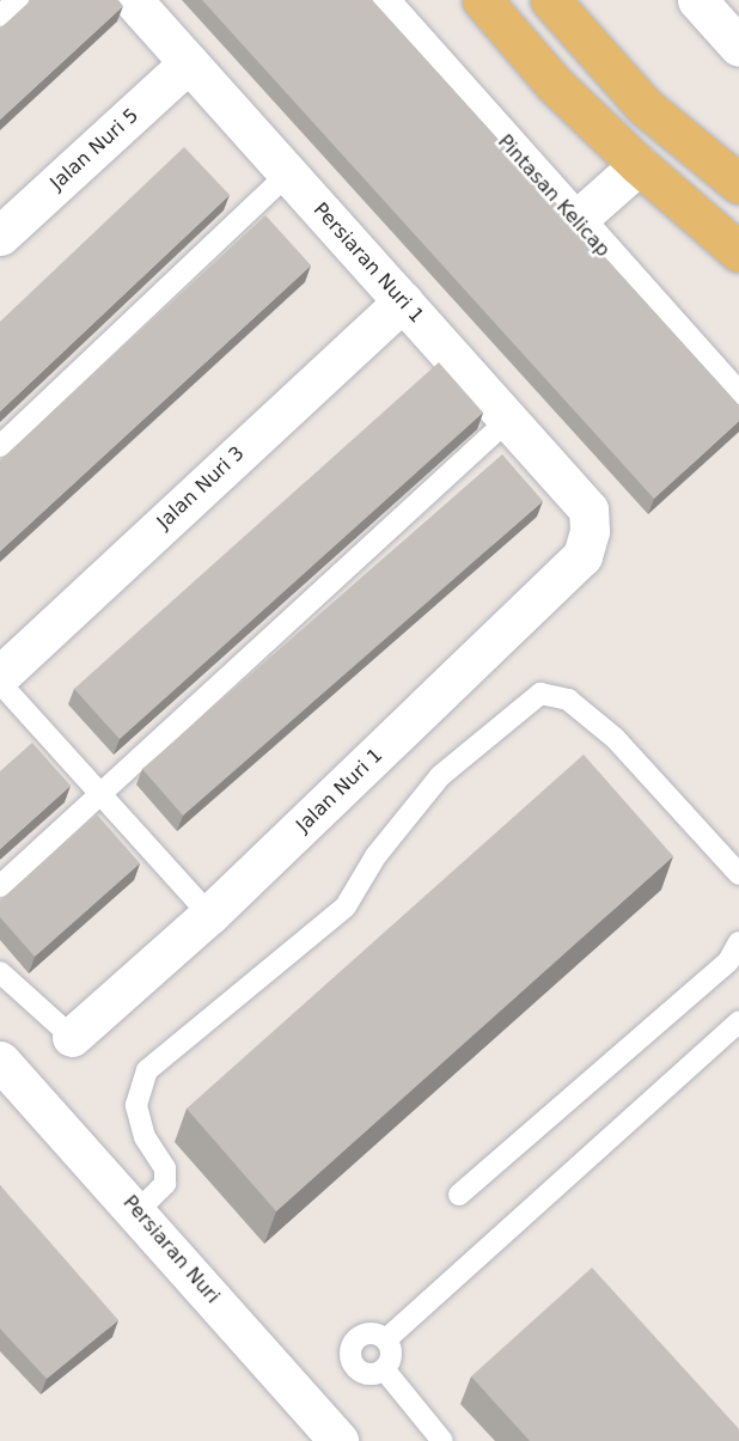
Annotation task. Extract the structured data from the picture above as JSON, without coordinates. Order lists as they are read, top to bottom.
{
  "streets": {
    "street": [
      "Jalan Nuri 5",
      "Pintasan Kelicap",
      "Persiaran Nuri 1",
      "Jalan Nuri 3",
      "Jalan Nuri 1",
      "Persiaran Nuri"
    ]
  },
  "crossings": [
    ["Jalan Nuri 5", "Persiaran Nuri 1"],
    ["Persiaran Nuri 1", "Jalan Nuri 3"],
    ["Persiaran Nuri 1", "Jalan Nuri 1"]
  ]
}
